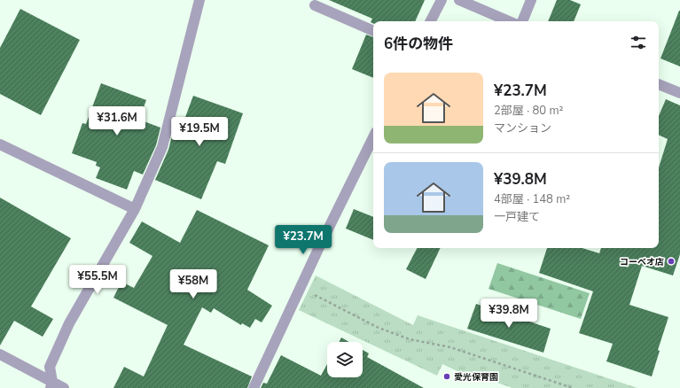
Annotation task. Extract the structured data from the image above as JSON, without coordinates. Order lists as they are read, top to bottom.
{
  "places": ["コーベオ店", "愛光保育園"],
  "page": {
    "heading": "6件の物件",
    "list": [
      {
        "name": "¥23.7M",
        "note": "2部屋 · 80 m² · マンション"
      },
      {
        "name": "¥39.8M",
        "note": "4部屋 · 148 m² · 一戸建て"
      }
    ],
    "price": [
      "¥31.6M",
      "¥19.5M",
      "¥23.7M",
      "¥55.5M",
      "¥58M",
      "¥39.8M"
    ]
  }
}
